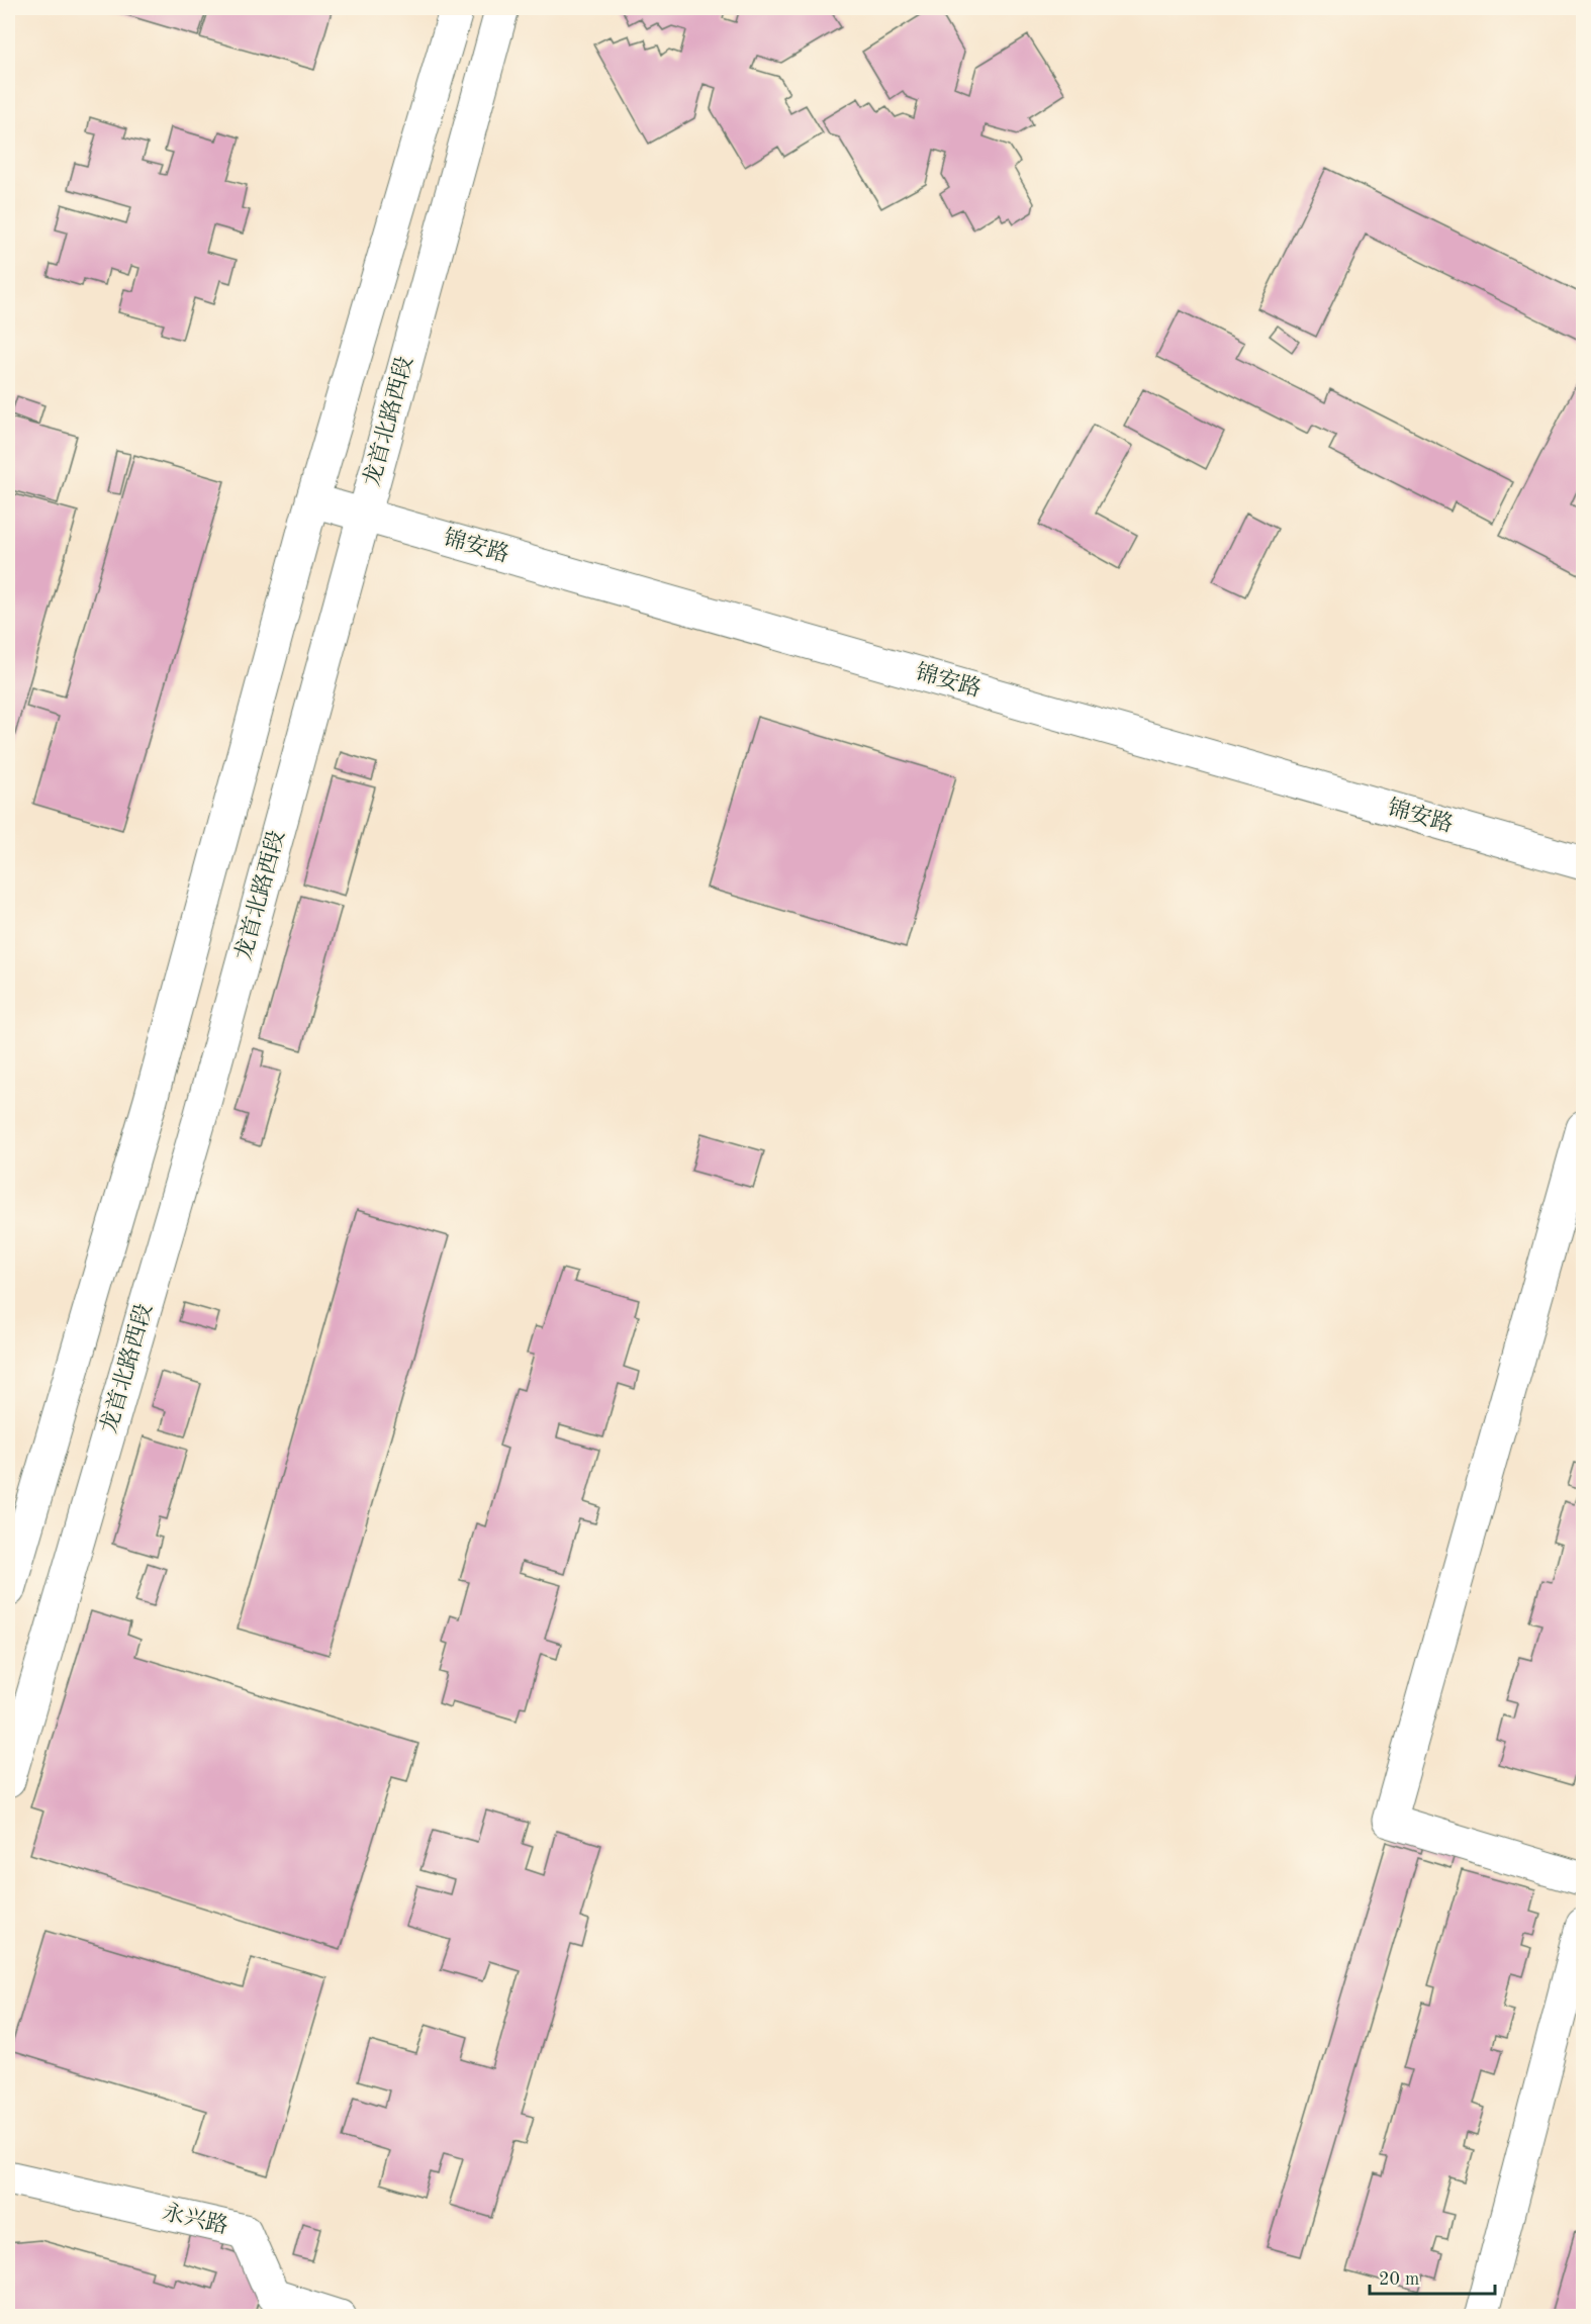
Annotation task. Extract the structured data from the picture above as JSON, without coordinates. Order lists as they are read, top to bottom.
{
  "streets": {
    "street": ["龙首北路西段", "锦安路", "永兴路"]
  },
  "crossings": [
    ["龙首北路西段", "锦安路"]
  ],
  "scale_bar": "20 m"
}
